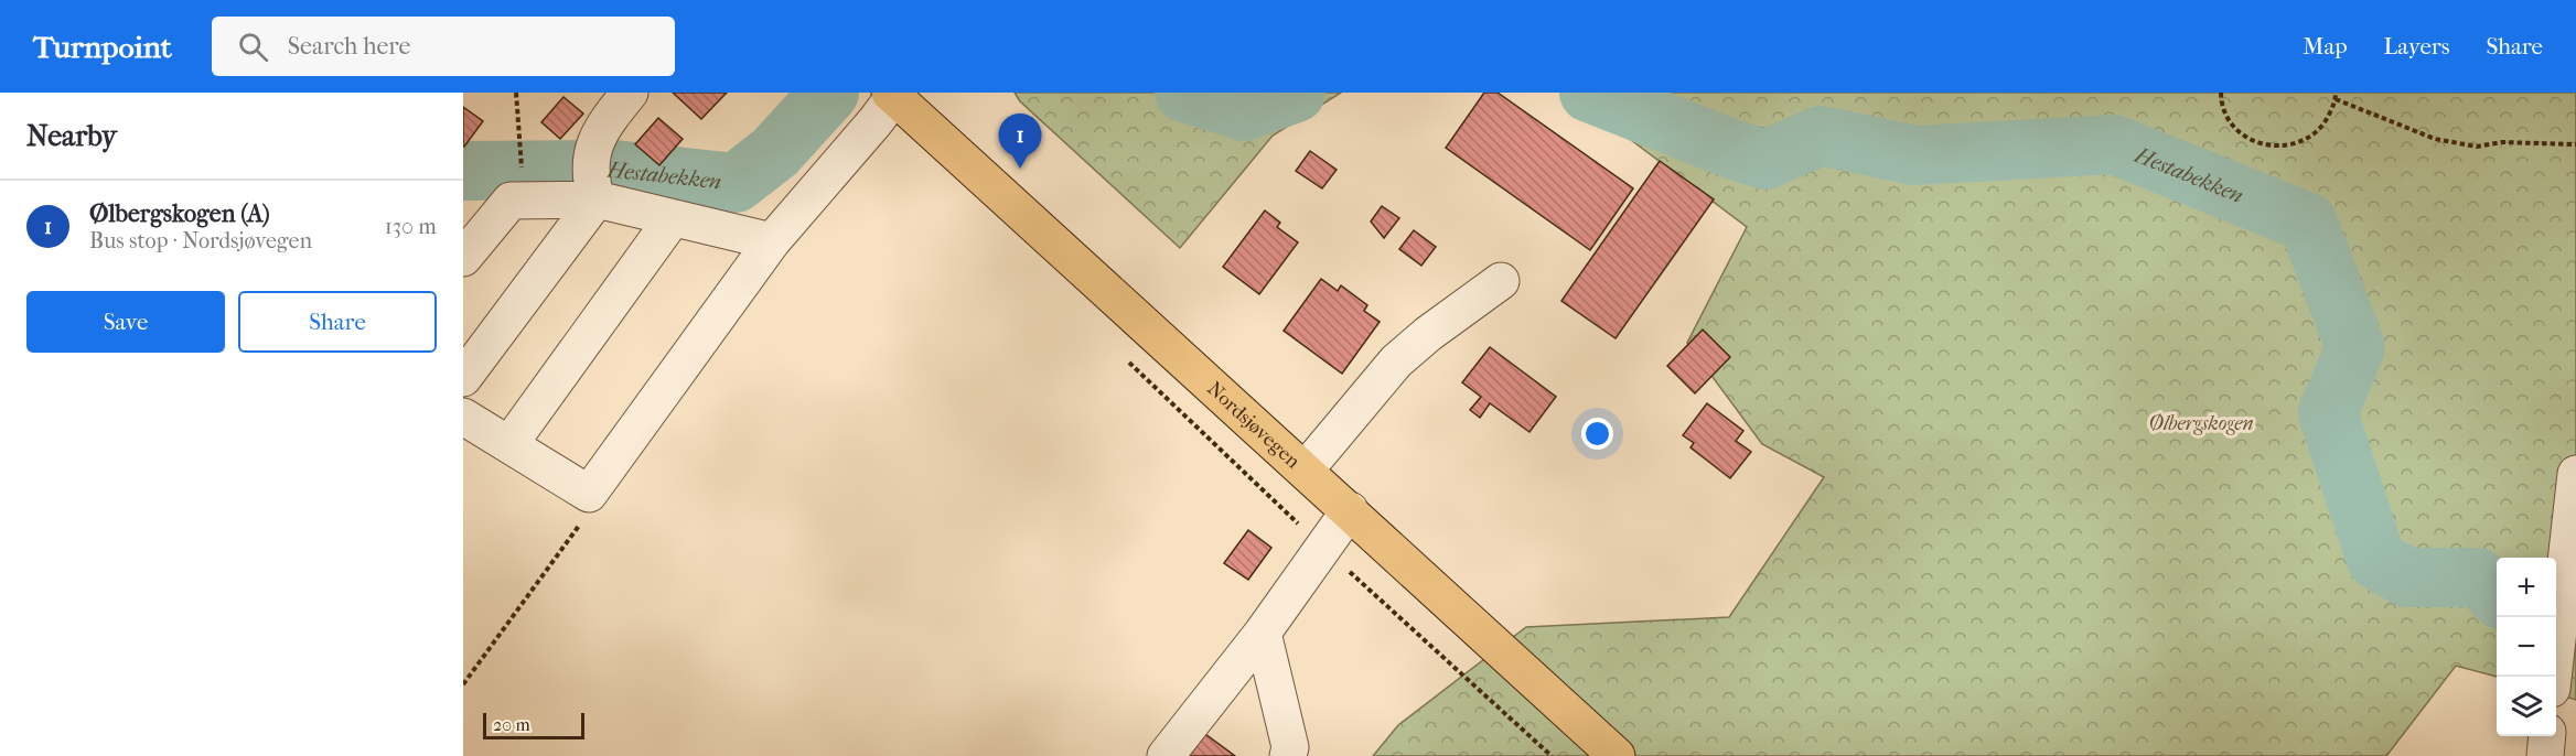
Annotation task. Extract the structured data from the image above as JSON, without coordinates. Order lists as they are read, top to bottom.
{
  "streets": {
    "main road": ["Nordsjøvegen"]
  },
  "water": ["Hestabekken"],
  "parks": ["Ølbergskogen"],
  "scale_bar": "20 m",
  "page": {
    "header": "Turnpoint",
    "search": "Search here",
    "nav": ["Map", "Layers", "Share"],
    "heading": "Nearby",
    "pins": "1",
    "list": [
      {
        "mark": "1",
        "name": "Ølbergskogen (A)",
        "note": "Bus stop · Nordsjøvegen",
        "value": "130 m"
      }
    ],
    "buttons": ["Save", "Share"],
    "map_buttons": ["+", "−"],
    "scale": "20 m"
  }
}
